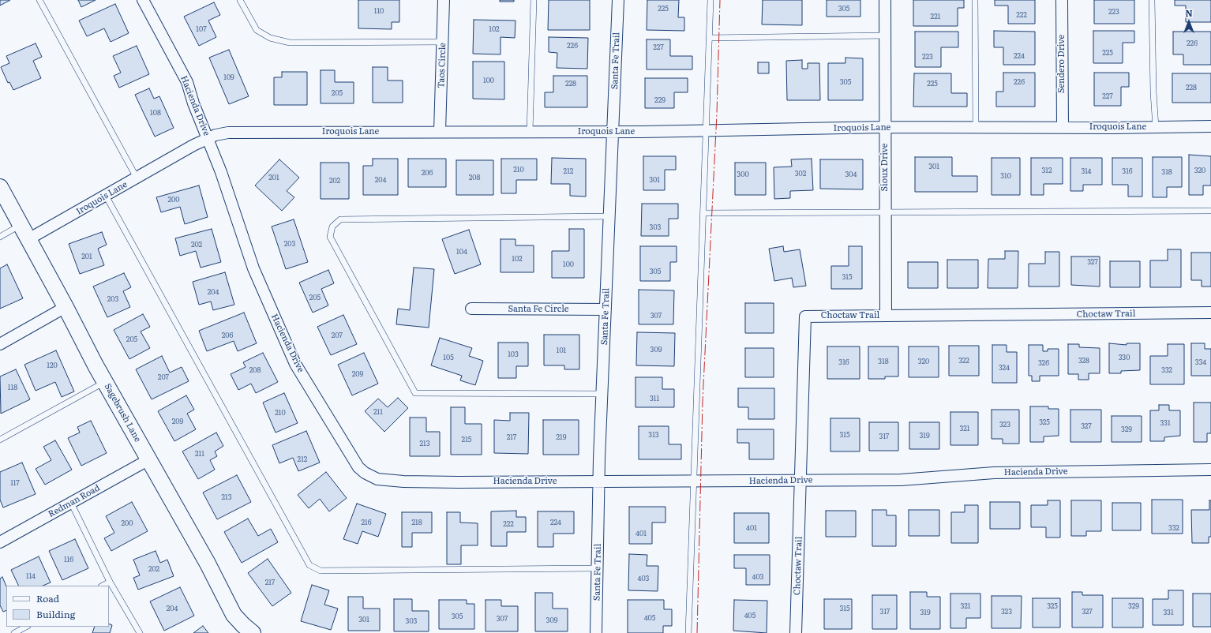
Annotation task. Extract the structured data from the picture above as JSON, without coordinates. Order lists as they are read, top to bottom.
{
  "streets": {
    "street": [
      "Santa Fe Trail",
      "Sendero Drive",
      "Taos Circle",
      "Hacienda Drive",
      "Iroquois Lane",
      "Sioux Drive",
      "Santa Fe Circle",
      "Choctaw Trail",
      "Sagebrush Lane",
      "Redman Road"
    ]
  },
  "crossings": [
    ["Santa Fe Trail", "Hacienda Drive"],
    ["Santa Fe Trail", "Iroquois Lane"],
    ["Santa Fe Trail", "Santa Fe Circle"],
    ["Sendero Drive", "Iroquois Lane"],
    ["Taos Circle", "Iroquois Lane"],
    ["Hacienda Drive", "Iroquois Lane"],
    ["Hacienda Drive", "Choctaw Trail"],
    ["Iroquois Lane", "Sioux Drive"],
    ["Iroquois Lane", "Sagebrush Lane"],
    ["Sioux Drive", "Choctaw Trail"],
    ["Sagebrush Lane", "Redman Road"]
  ],
  "house_numbers": [
    "225",
    "305",
    "110",
    "223",
    "222",
    "221",
    "107",
    "102",
    "226",
    "226",
    "227",
    "225",
    "224",
    "223",
    "109",
    "100",
    "305",
    "226",
    "228",
    "225",
    "228",
    "205",
    "227",
    "229",
    "108",
    "301",
    "210",
    "312",
    "320",
    "212",
    "314",
    "316",
    "318",
    "206",
    "302",
    "300",
    "304",
    "310",
    "201",
    "208",
    "204",
    "301",
    "202",
    "200",
    "303",
    "203",
    "202",
    "104",
    "201",
    "102",
    "327",
    "100",
    "305",
    "315",
    "204",
    "205",
    "203",
    "307",
    "206",
    "207",
    "205",
    "309",
    "101",
    "103",
    "105",
    "330",
    "322",
    "328",
    "318",
    "320",
    "316",
    "334",
    "326",
    "120",
    "324",
    "208",
    "332",
    "209",
    "207",
    "118",
    "311",
    "211",
    "210",
    "209",
    "325",
    "331",
    "323",
    "327",
    "321",
    "329",
    "313",
    "315",
    "319",
    "317",
    "217",
    "219",
    "215",
    "213",
    "211",
    "212",
    "117",
    "213",
    "216",
    "218",
    "224",
    "200",
    "222",
    "401",
    "332",
    "401",
    "116",
    "202",
    "114",
    "403",
    "403",
    "217",
    "321",
    "325",
    "329",
    "204",
    "315",
    "317",
    "323",
    "327",
    "319",
    "331",
    "405",
    "305",
    "405",
    "307",
    "301",
    "309",
    "303"
  ],
  "legend": ["Road", "Building"],
  "north": "top"
}
